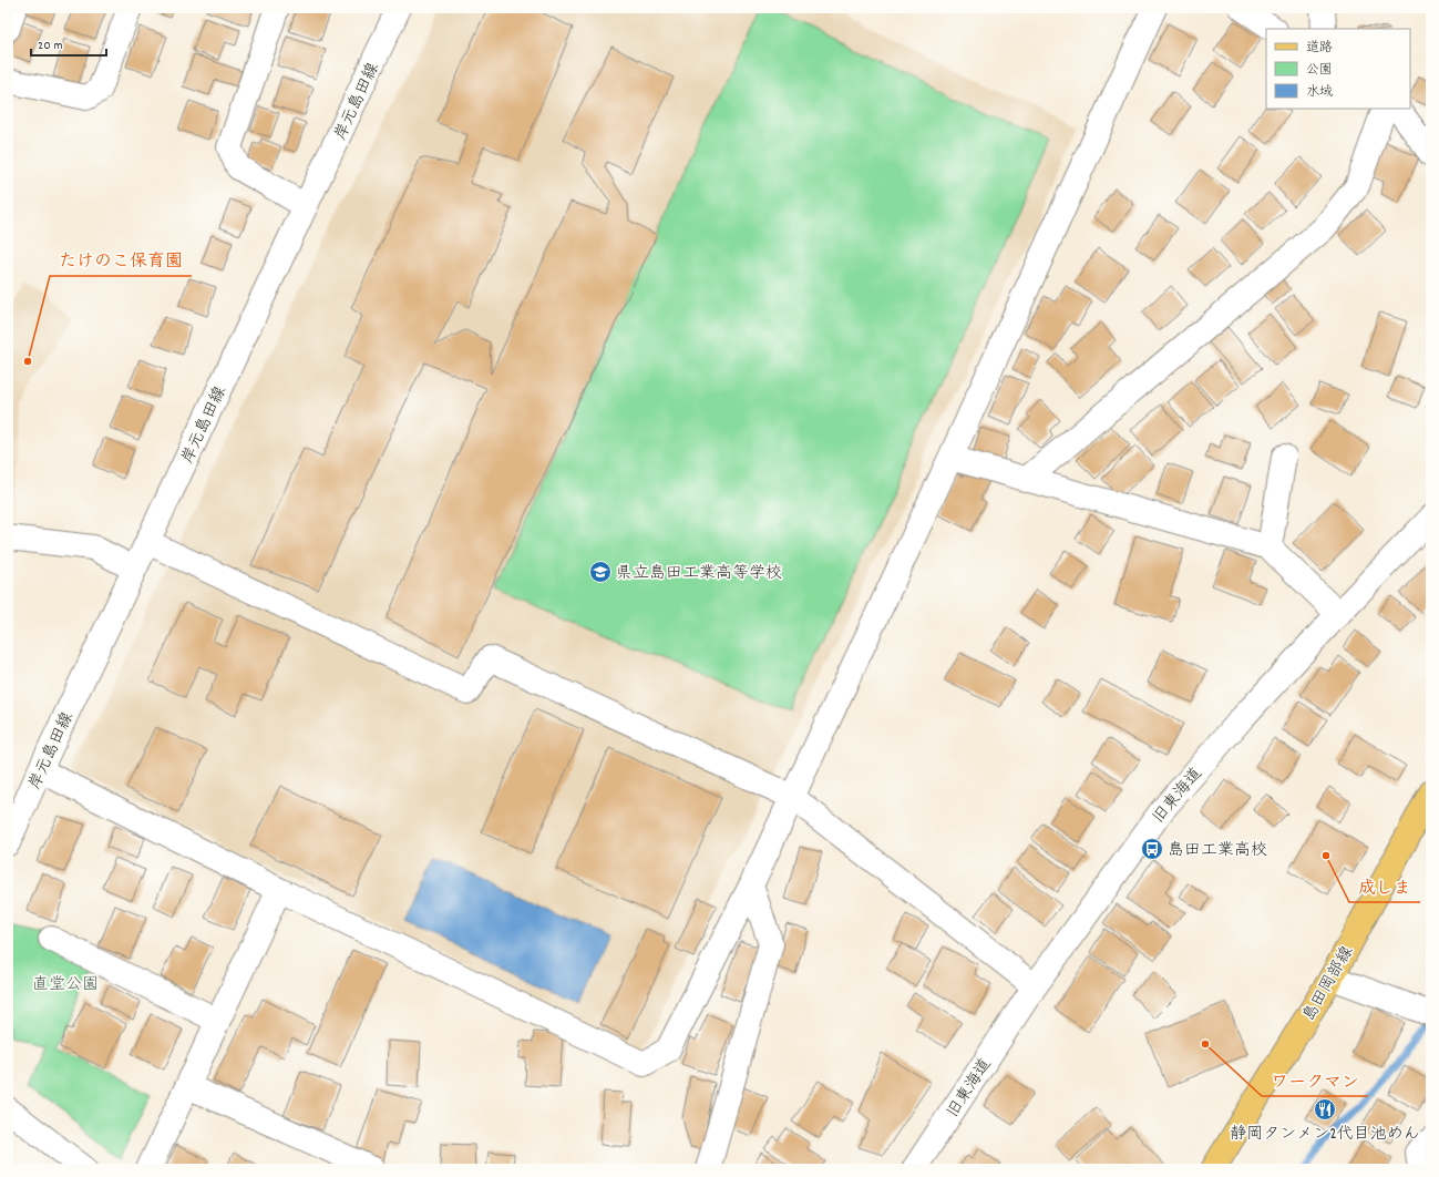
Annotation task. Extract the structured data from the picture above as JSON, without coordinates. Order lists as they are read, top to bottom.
{
  "streets": {
    "main road": ["島田岡部線"],
    "street": ["岸元島田線", "旧東海道"]
  },
  "parks": ["直堂公園"],
  "places": {
    "other": ["たけのこ保育園", "成しま", "ワークマン"],
    "school or university": ["県立島田工業高等学校"],
    "bus stop": ["島田工業高校"],
    "restaurant": ["静岡タンメン2代目池めん"]
  },
  "legend": ["道路", "公園", "水域"],
  "scale_bar": "20 m"
}
